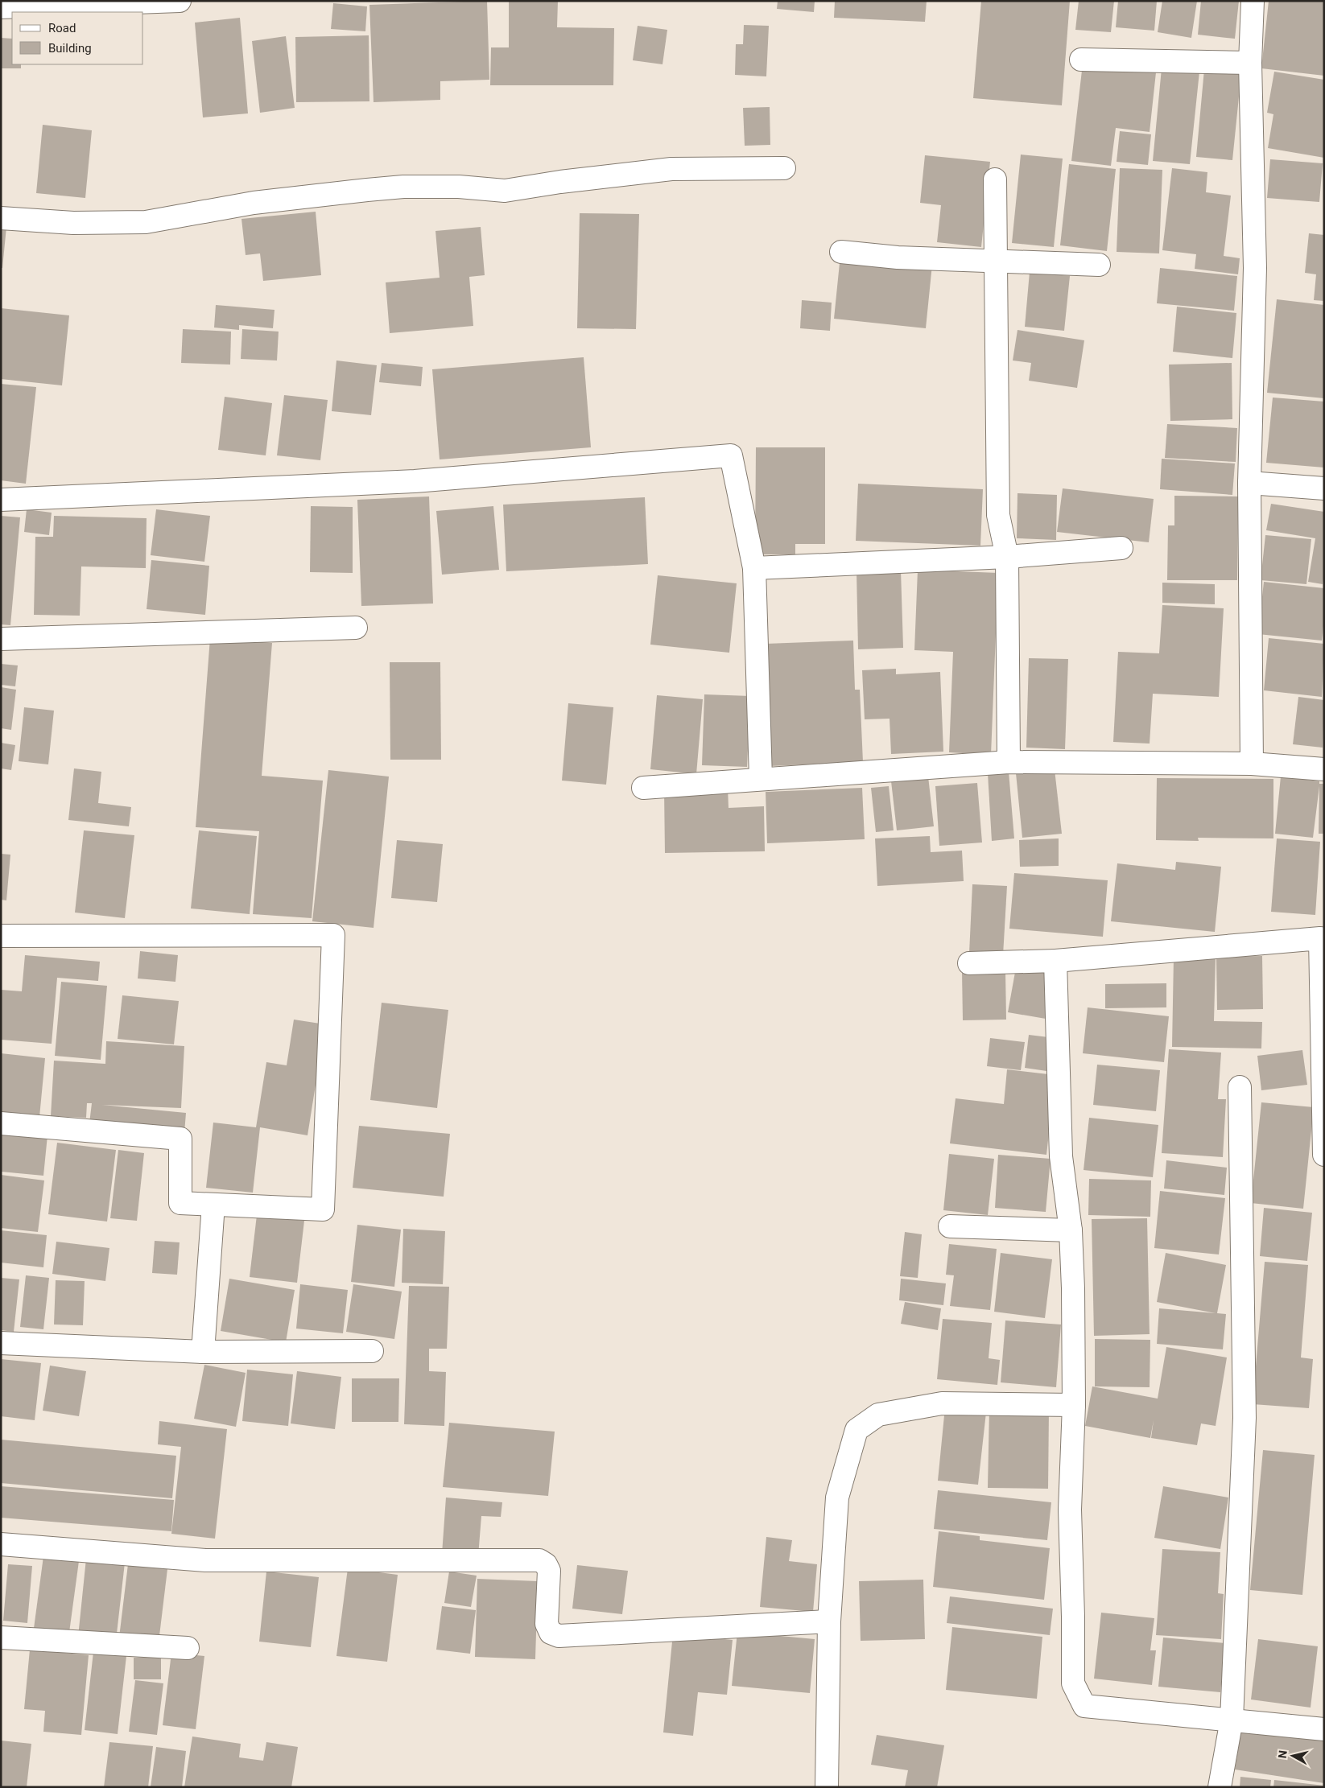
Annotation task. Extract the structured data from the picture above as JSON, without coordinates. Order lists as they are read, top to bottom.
{
  "legend": ["Road", "Building"],
  "north": "left"
}
